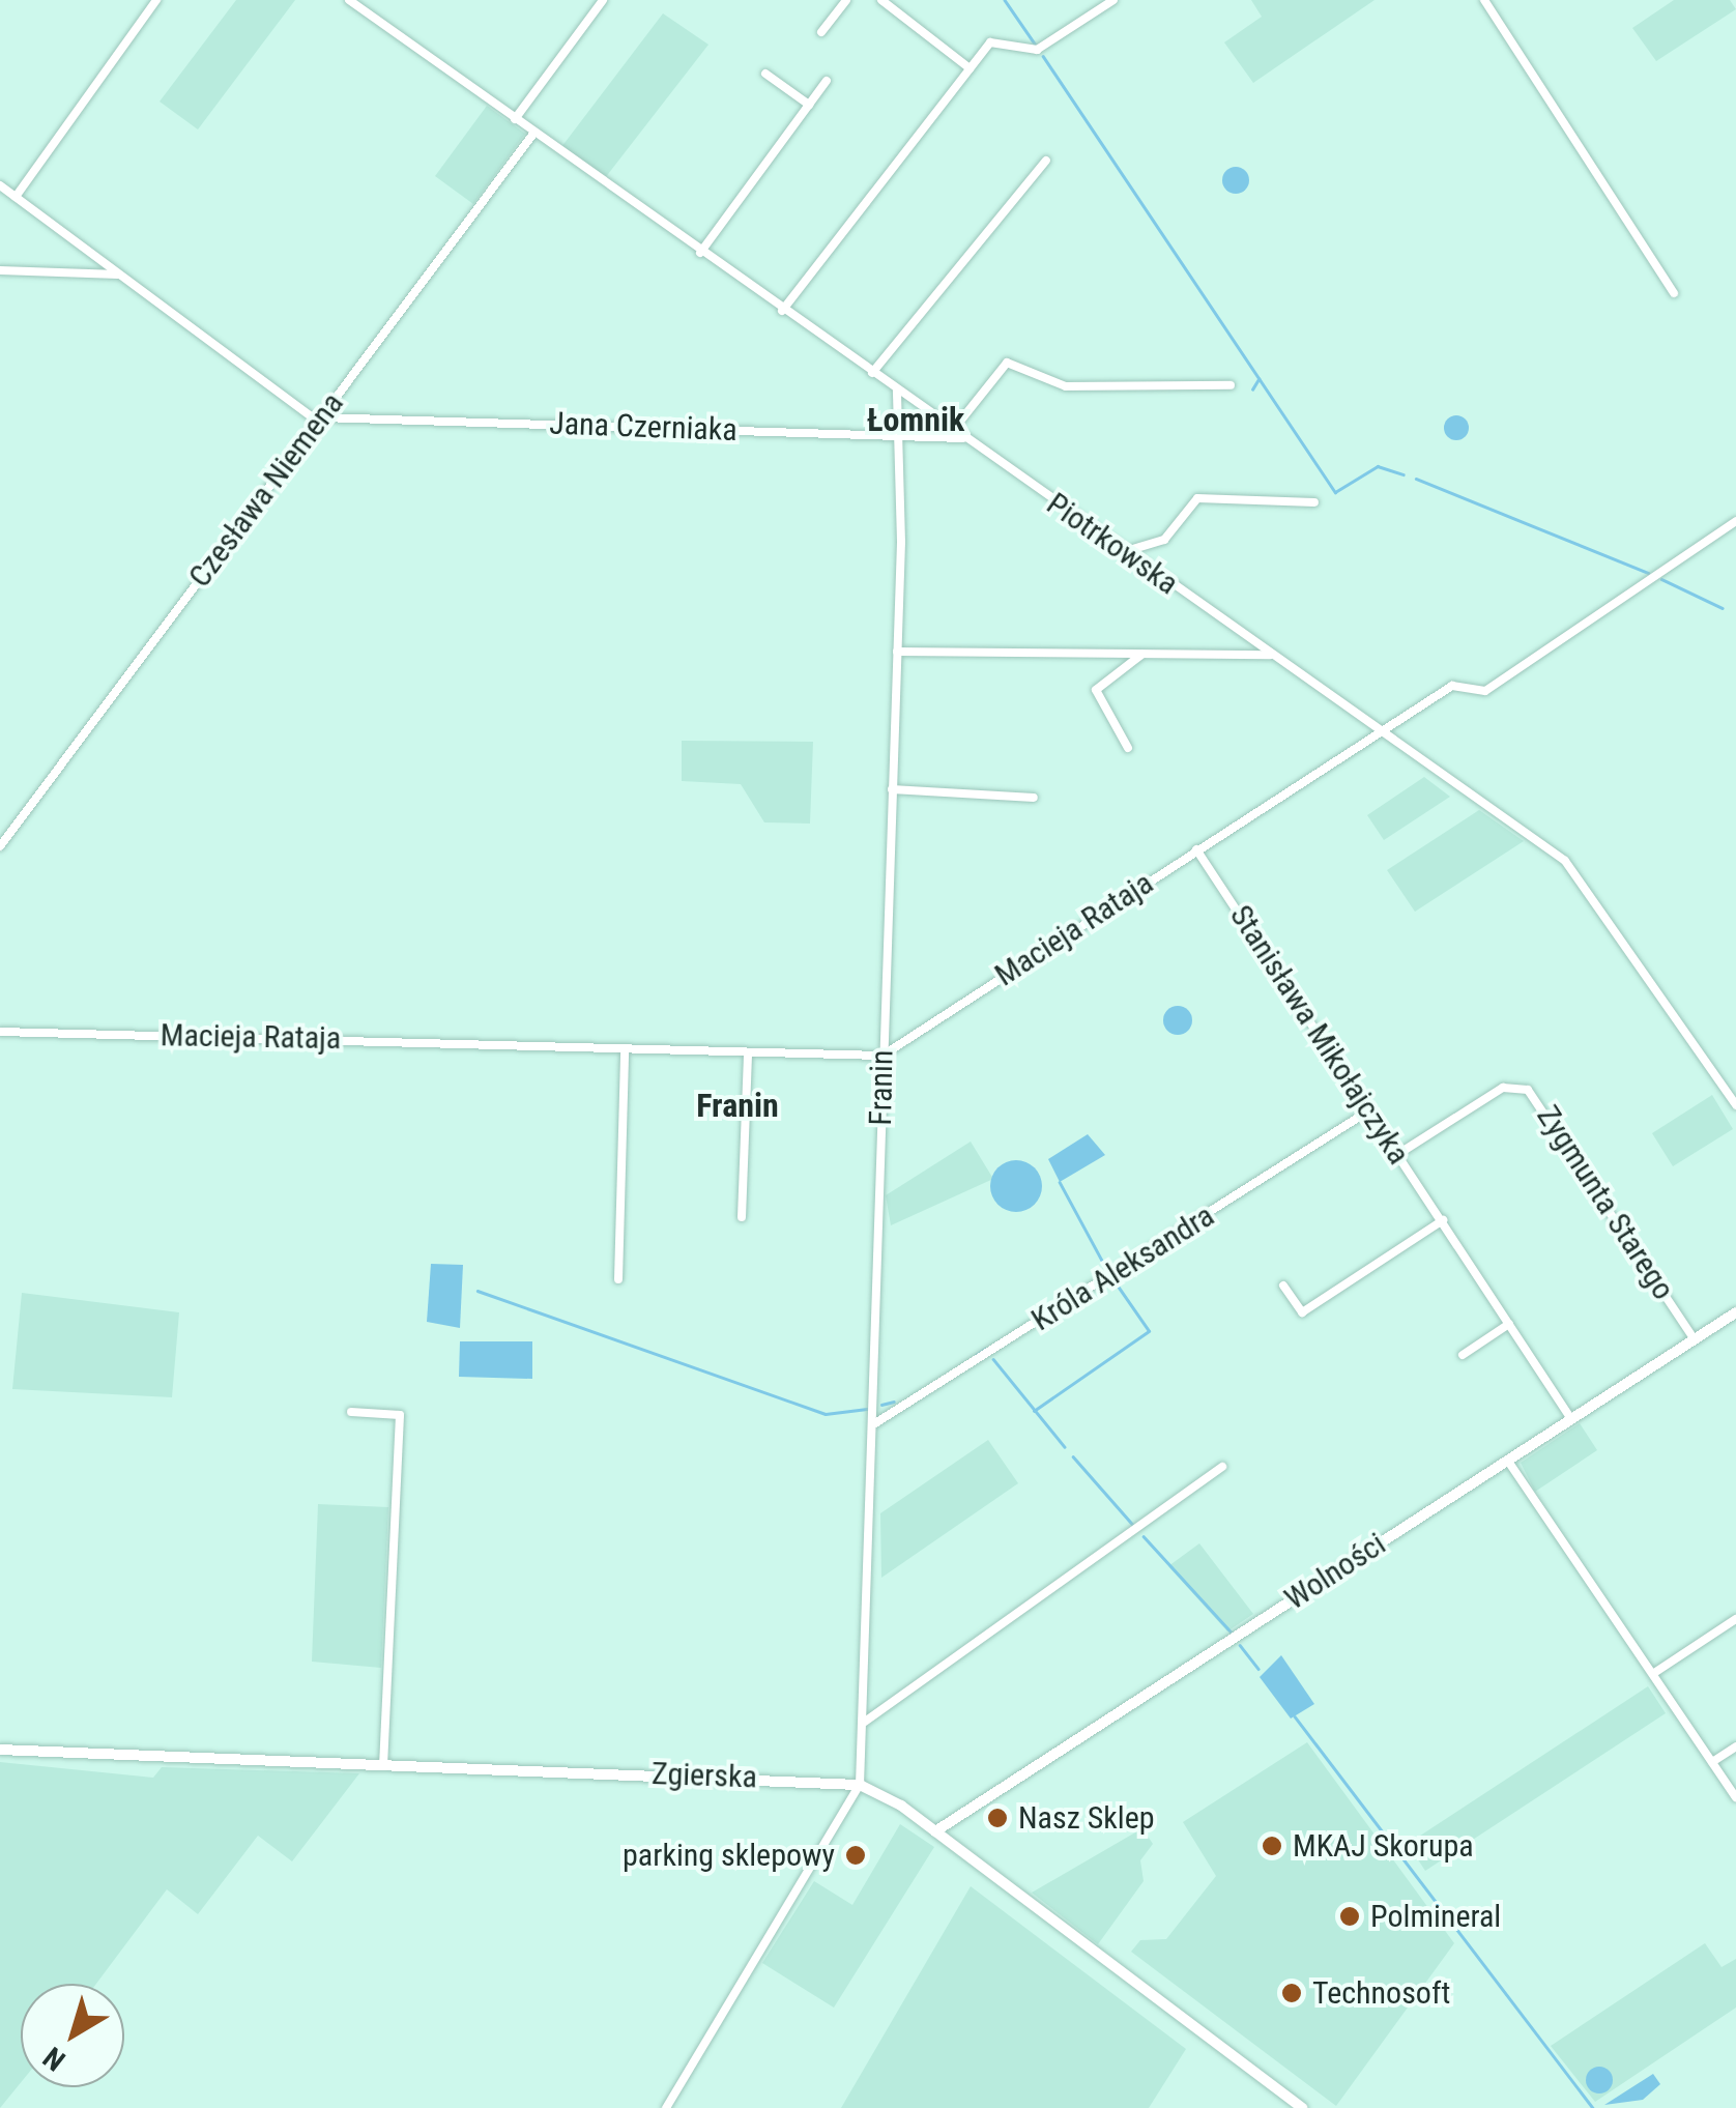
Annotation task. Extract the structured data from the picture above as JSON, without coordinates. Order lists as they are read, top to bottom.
{
  "streets": {
    "main road": ["Wolności", "Zgierska"],
    "street": [
      "Jana Czerniaka",
      "Czesława Niemena",
      "Piotrkowska",
      "Macieja Rataja",
      "Stanisława Mikołajczyka",
      "Franin",
      "Zygmunta Starego",
      "Króla Aleksandra"
    ]
  },
  "crossings": [
    ["Jana Czerniaka", "Czesława Niemena"],
    ["Jana Czerniaka", "Piotrkowska"],
    ["Jana Czerniaka", "Franin"],
    ["Czesława Niemena", "Piotrkowska"],
    ["Piotrkowska", "Macieja Rataja"],
    ["Piotrkowska", "Franin"],
    ["Macieja Rataja", "Stanisława Mikołajczyka"],
    ["Macieja Rataja", "Franin"],
    ["Stanisława Mikołajczyka", "Zygmunta Starego"],
    ["Stanisława Mikołajczyka", "Króla Aleksandra"],
    ["Stanisława Mikołajczyka", "Wolności"],
    ["Franin", "Króla Aleksandra"],
    ["Franin", "Zgierska"],
    ["Zygmunta Starego", "Wolności"],
    ["Wolności", "Zgierska"]
  ],
  "districts": ["Łomnik", "Franin"],
  "places": [
    "Nasz Sklep",
    "MKAJ Skorupa",
    "parking sklepowy",
    "Polmineral",
    "Technosoft"
  ],
  "north": "bottom left"
}
